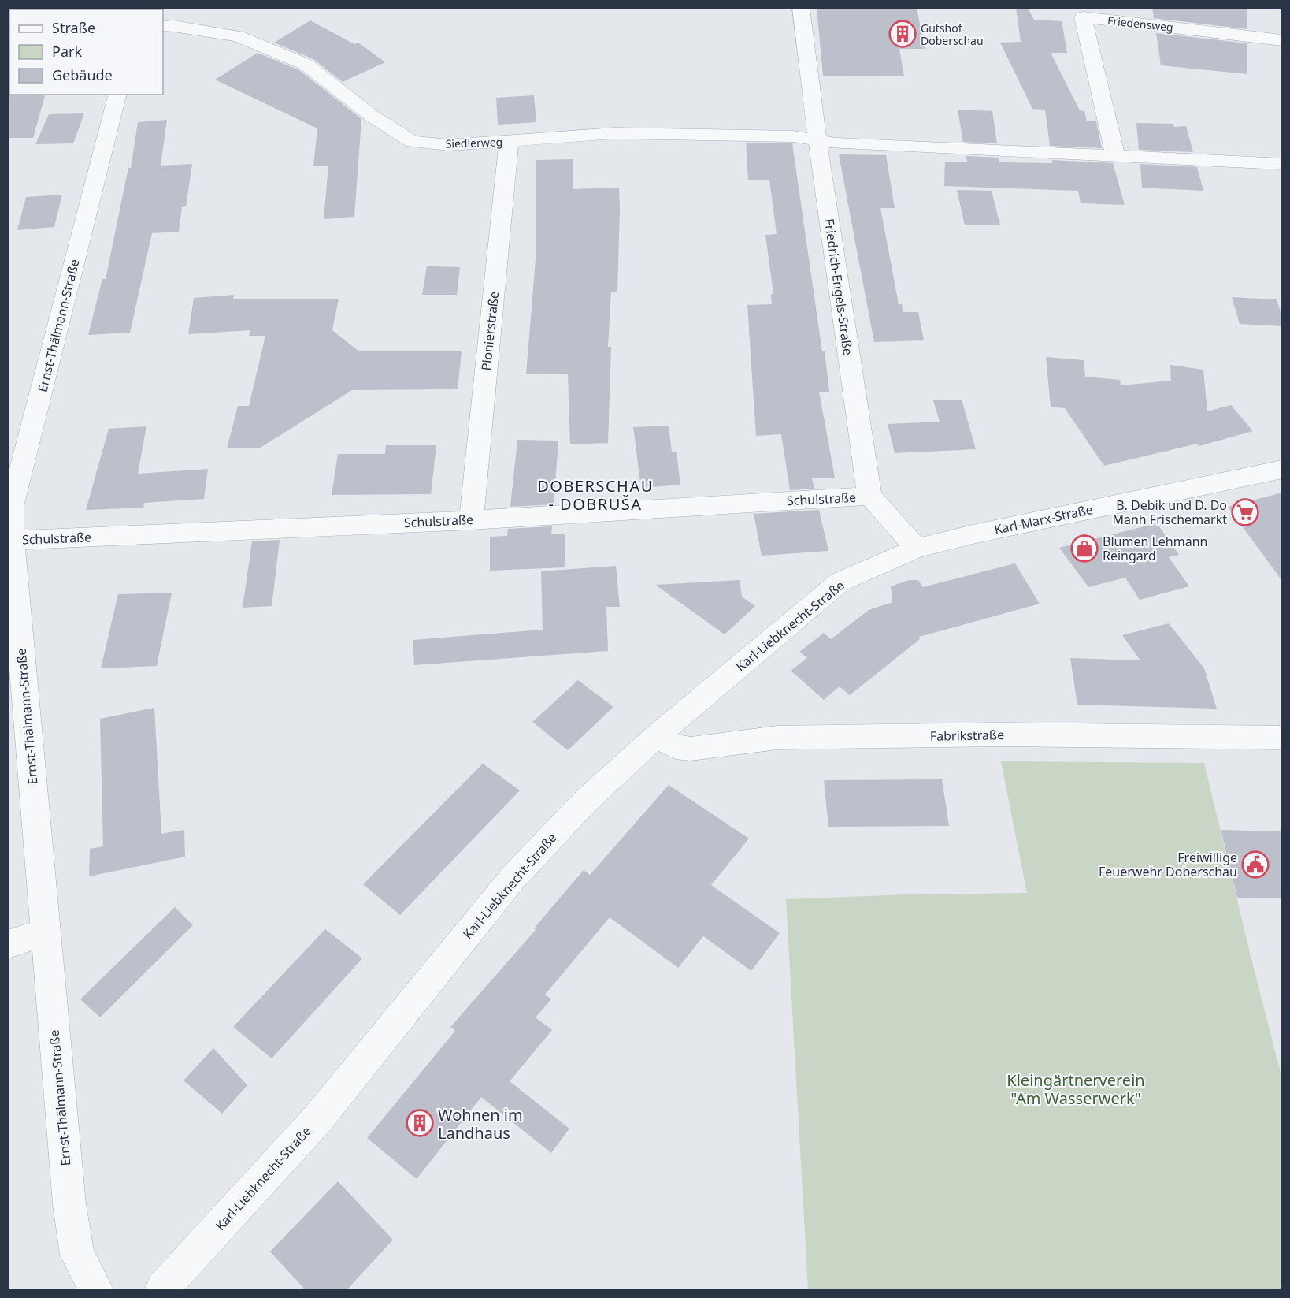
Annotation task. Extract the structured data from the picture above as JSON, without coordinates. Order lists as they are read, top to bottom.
{
  "streets": {
    "street": [
      "Friedensweg",
      "Siedlerweg",
      "Friedrich-Engels-Straße",
      "Ernst-Thälmann-Straße",
      "Pionierstraße",
      "Schulstraße",
      "Karl-Marx-Straße",
      "Karl-Liebknecht-Straße",
      "Fabrikstraße"
    ]
  },
  "crossings": [
    ["Siedlerweg", "Friedrich-Engels-Straße"],
    ["Siedlerweg", "Pionierstraße"],
    ["Friedrich-Engels-Straße", "Schulstraße"],
    ["Ernst-Thälmann-Straße", "Schulstraße"],
    ["Pionierstraße", "Schulstraße"],
    ["Karl-Marx-Straße", "Karl-Liebknecht-Straße"],
    ["Karl-Liebknecht-Straße", "Fabrikstraße"]
  ],
  "districts": ["DOBERSCHAU - DOBRUŠA"],
  "parks": ["Kleingärtnerverein \"Am Wasserwerk\""],
  "places": {
    "building": ["Gutshof Doberschau", "Wohnen im Landhaus"],
    "supermarket": ["B. Debik und D. Do Manh Frischemarkt"],
    "shop": ["Blumen Lehmann Reingard"],
    "public building": ["Freiwillige Feuerwehr Doberschau"]
  },
  "legend": ["Straße", "Park", "Gebäude"]
}
